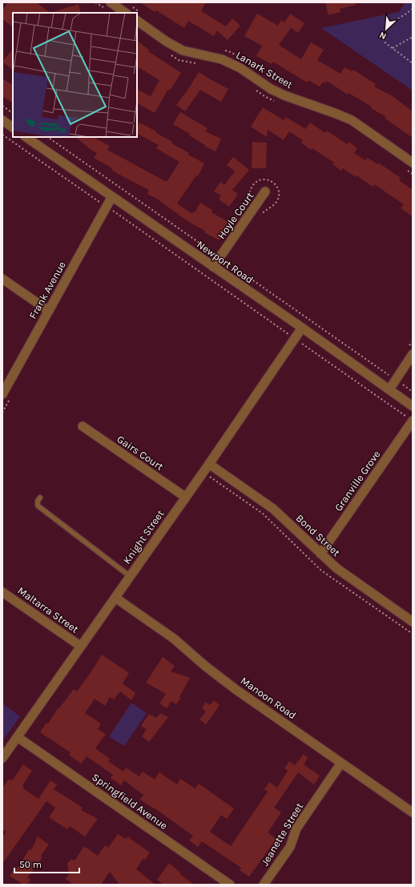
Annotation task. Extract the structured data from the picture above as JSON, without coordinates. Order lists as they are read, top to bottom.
{
  "streets": {
    "street": [
      "Lanark Street",
      "Hoyle Court",
      "Newport Road",
      "Frank Avenue",
      "Gairs Court",
      "Granville Grove",
      "Bond Street",
      "Knight Street",
      "Maltarra Street",
      "Manoon Road",
      "Springfield Avenue",
      "Jeanette Street"
    ]
  },
  "crossings": [
    ["Hoyle Court", "Newport Road"],
    ["Newport Road", "Frank Avenue"],
    ["Newport Road", "Knight Street"],
    ["Gairs Court", "Knight Street"],
    ["Granville Grove", "Bond Street"],
    ["Bond Street", "Knight Street"],
    ["Knight Street", "Maltarra Street"],
    ["Knight Street", "Manoon Road"],
    ["Knight Street", "Springfield Avenue"],
    ["Manoon Road", "Jeanette Street"]
  ],
  "scale_bar": "50 m",
  "north": "bottom left"
}
